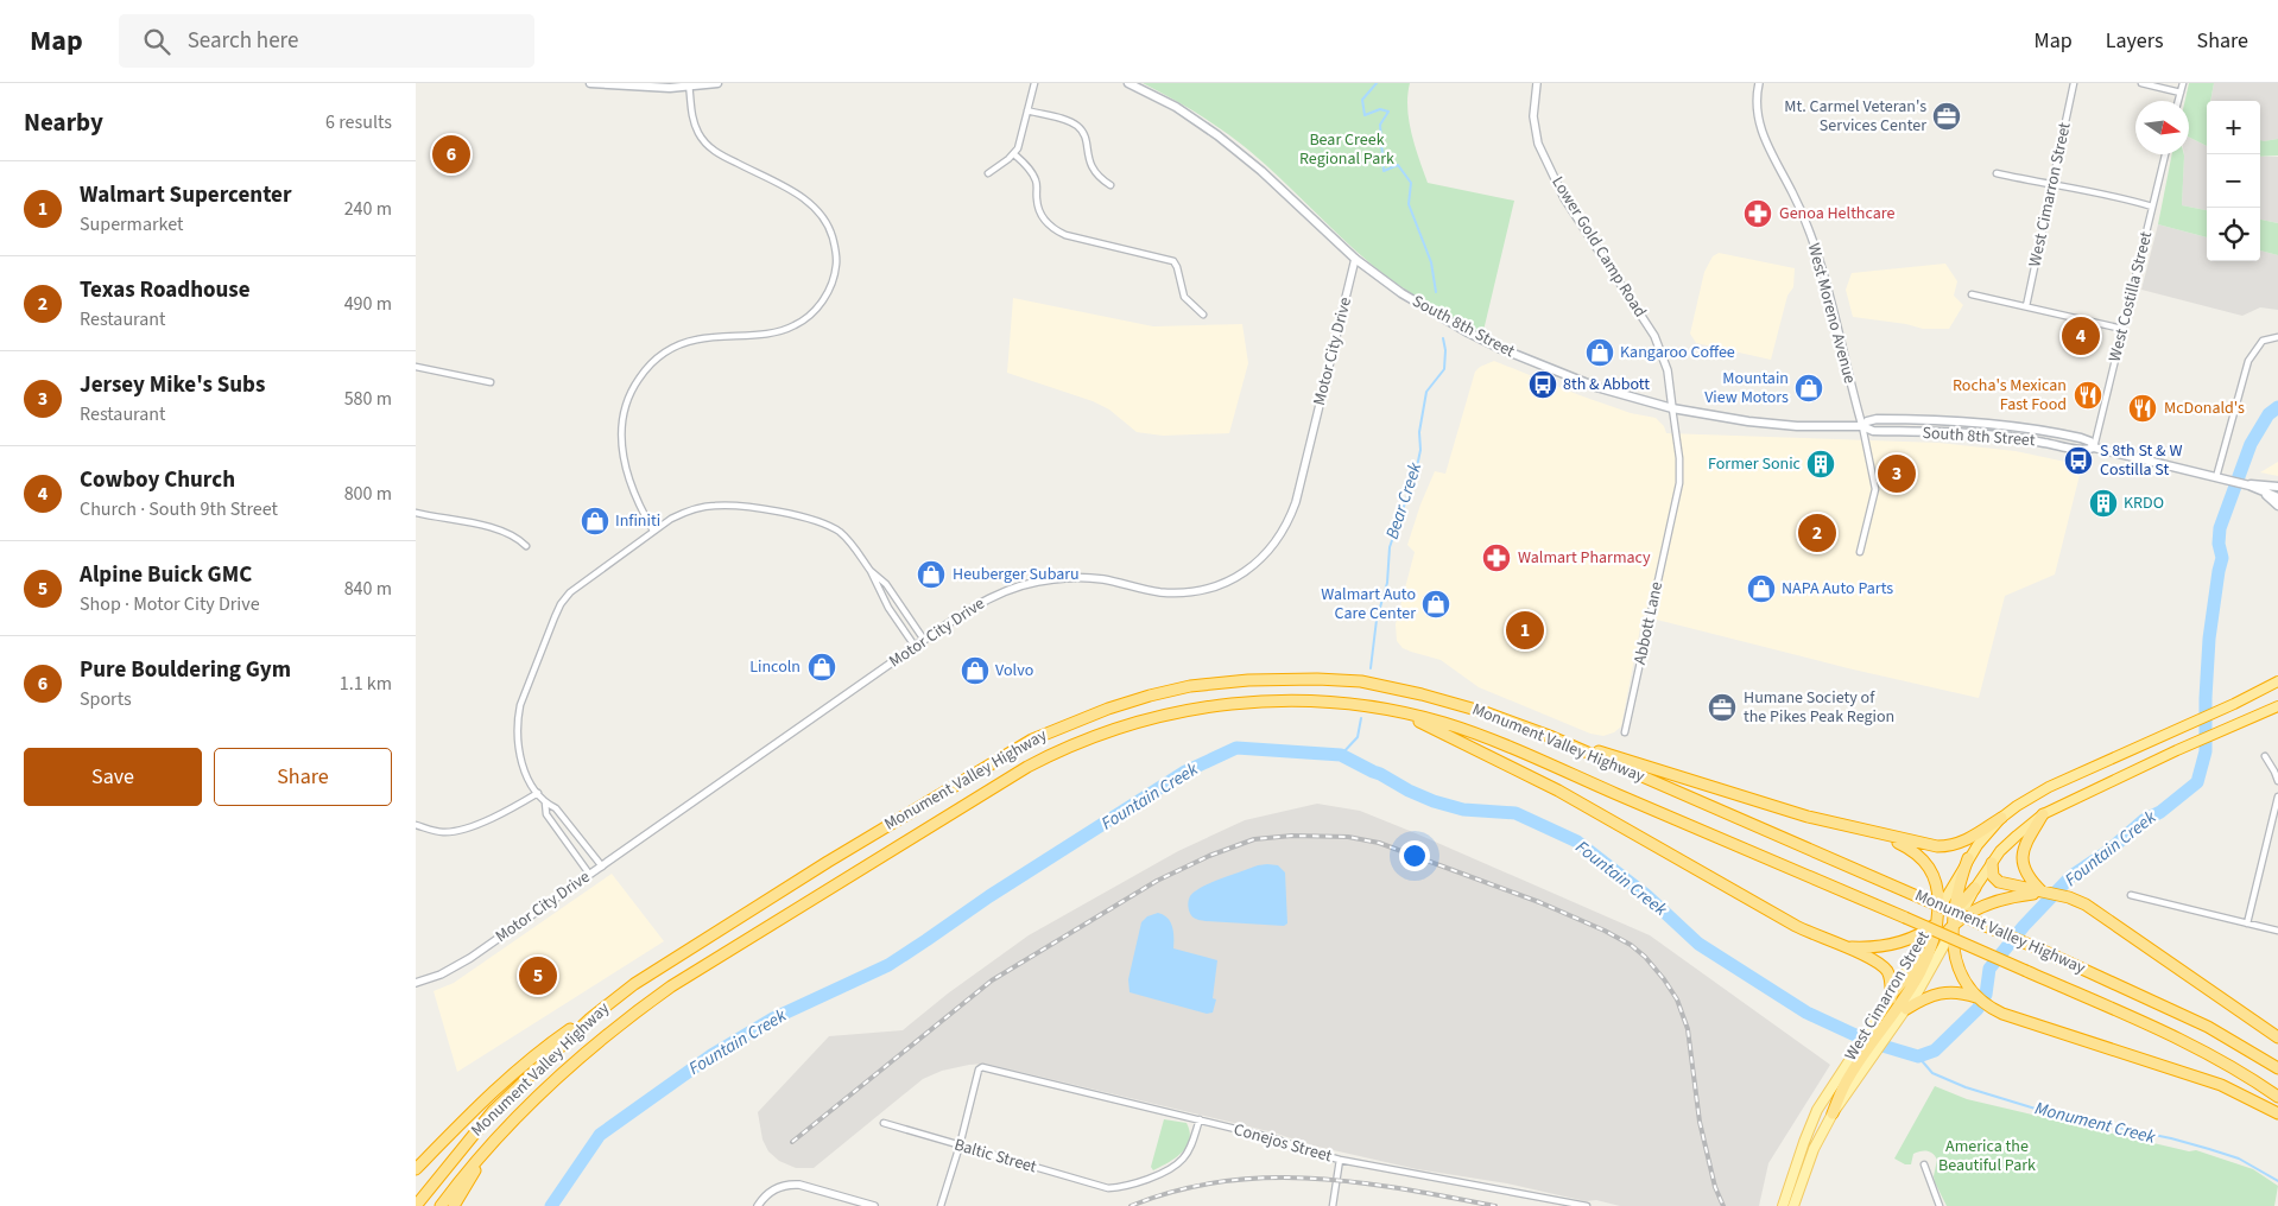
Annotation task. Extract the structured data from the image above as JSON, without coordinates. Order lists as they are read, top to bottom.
{
  "streets": {
    "highway": ["West Cimarron Street", "Monument Valley Highway"],
    "main road": ["South 8th Street"],
    "street": [
      "Lower Gold Camp Road",
      "West Costilla Street",
      "West Moreno Avenue",
      "Motor City Drive",
      "Abbott Lane",
      "Conejos Street",
      "Baltic Street"
    ]
  },
  "crossings": [
    ["Lower Gold Camp Road", "South 8th Street"],
    ["Lower Gold Camp Road", "Abbott Lane"],
    ["West Costilla Street", "South 8th Street"],
    ["West Moreno Avenue", "South 8th Street"],
    ["South 8th Street", "Motor City Drive"],
    ["South 8th Street", "Abbott Lane"],
    ["Conejos Street", "Baltic Street"]
  ],
  "water": ["Bear Creek", "Fountain Creek", "Monument Creek"],
  "parks": ["Bear Creek Regional Park", "America the Beautiful Park"],
  "places": {
    "office": ["Mt. Carmel Veteran's Services Center", "Humane Society of the Pikes Peak Region"],
    "pharmacy": ["Genoa Helthcare", "Walmart Pharmacy"],
    "shop": [
      "Kangaroo Coffee",
      "Mountain View Motors",
      "Infiniti",
      "Heuberger Subaru",
      "NAPA Auto Parts",
      "Walmart Auto Care Center",
      "Lincoln",
      "Volvo"
    ],
    "bus stop": ["8th & Abbott", "S 8th St & W Costilla St"],
    "restaurant": ["Rocha's Mexican Fast Food", "McDonald's"],
    "building": ["Former Sonic", "KRDO"]
  },
  "north": "right",
  "page": {
    "header": "Map",
    "search": "Search here",
    "nav": ["Map", "Layers", "Share"],
    "heading": ["Nearby", "6 results"],
    "map_buttons": ["+", "−"],
    "pins": [
      "6",
      "4",
      "3",
      "2",
      "1",
      "5"
    ],
    "list": [
      {
        "mark": "1",
        "name": "Walmart Supercenter",
        "note": "Supermarket",
        "value": "240 m"
      },
      {
        "mark": "2",
        "name": "Texas Roadhouse",
        "note": "Restaurant",
        "value": "490 m"
      },
      {
        "mark": "3",
        "name": "Jersey Mike's Subs",
        "note": "Restaurant",
        "value": "580 m"
      },
      {
        "mark": "4",
        "name": "Cowboy Church",
        "note": "Church · South 9th Street",
        "value": "800 m"
      },
      {
        "mark": "5",
        "name": "Alpine Buick GMC",
        "note": "Shop · Motor City Drive",
        "value": "840 m"
      },
      {
        "mark": "6",
        "name": "Pure Bouldering Gym",
        "note": "Sports",
        "value": "1.1 km"
      }
    ],
    "buttons": ["Save", "Share"]
  }
}
